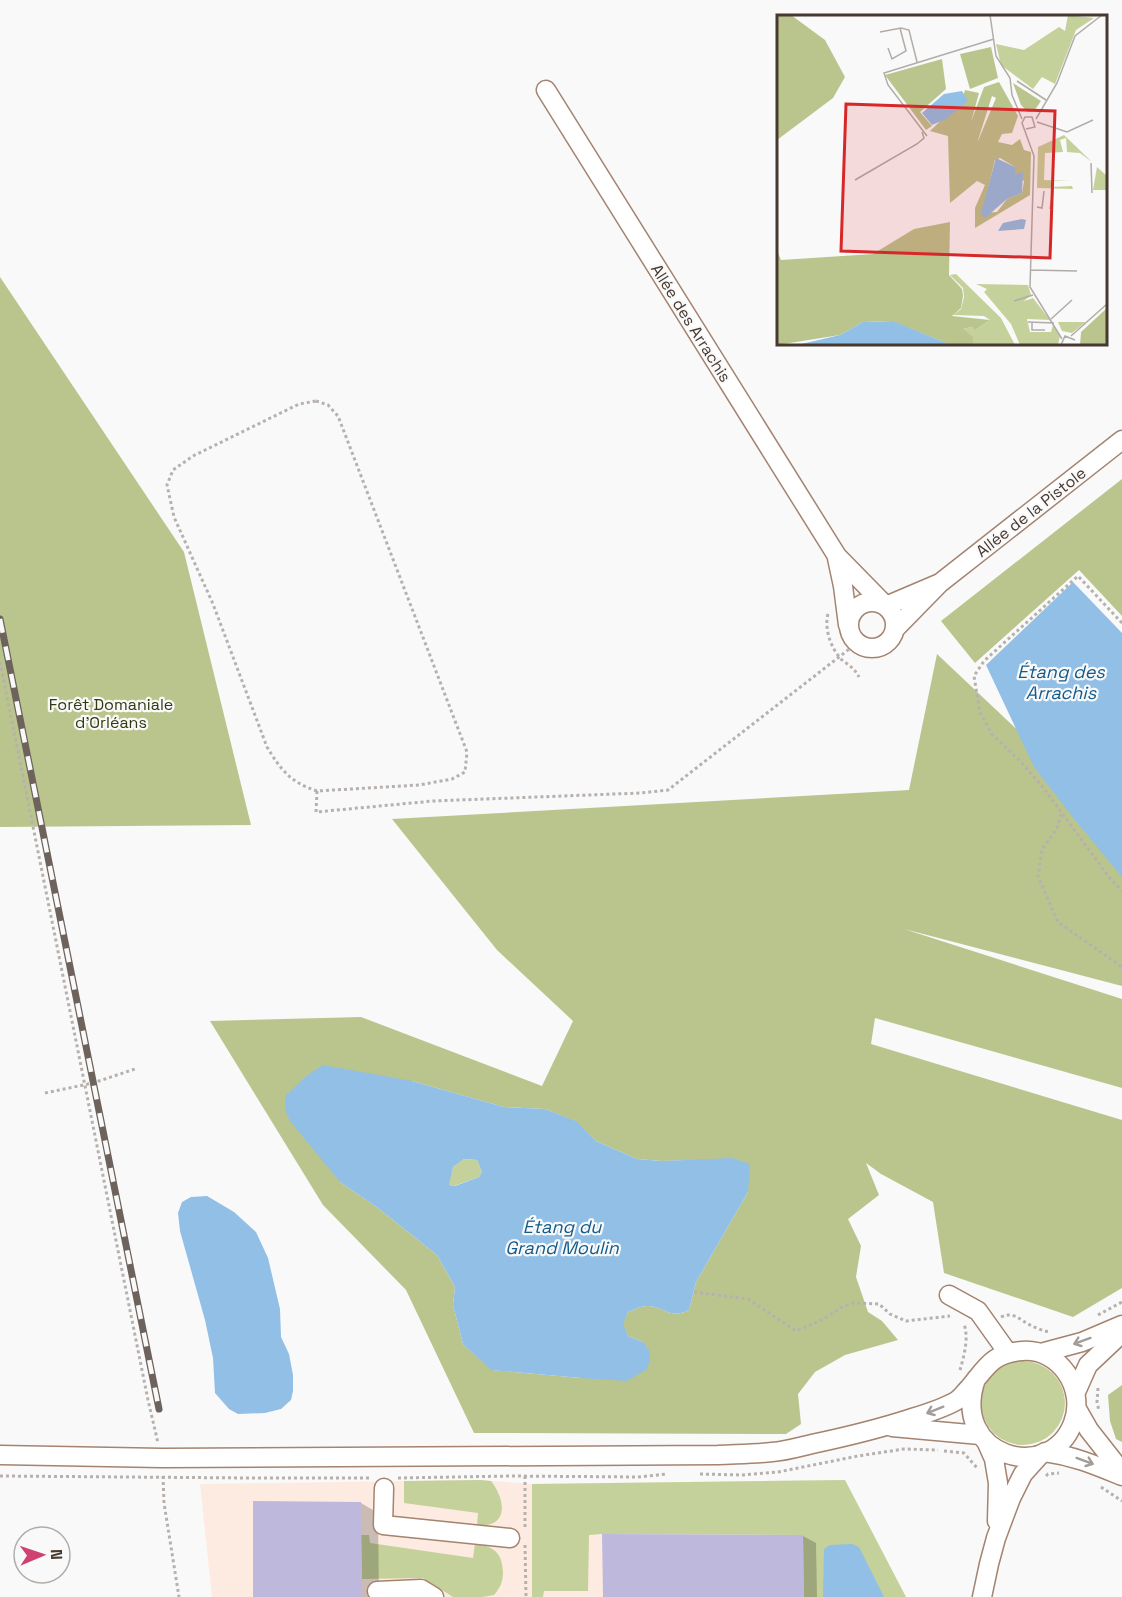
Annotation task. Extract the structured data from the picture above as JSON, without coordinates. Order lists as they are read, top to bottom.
{
  "streets": {
    "street": ["Allée des Arrachis", "Allée de la Pistole"]
  },
  "water": ["Étang des Arrachis", "Étang du Grand Moulin"],
  "parks": ["Forêt Domaniale d'Orléans"],
  "north": "right"
}
